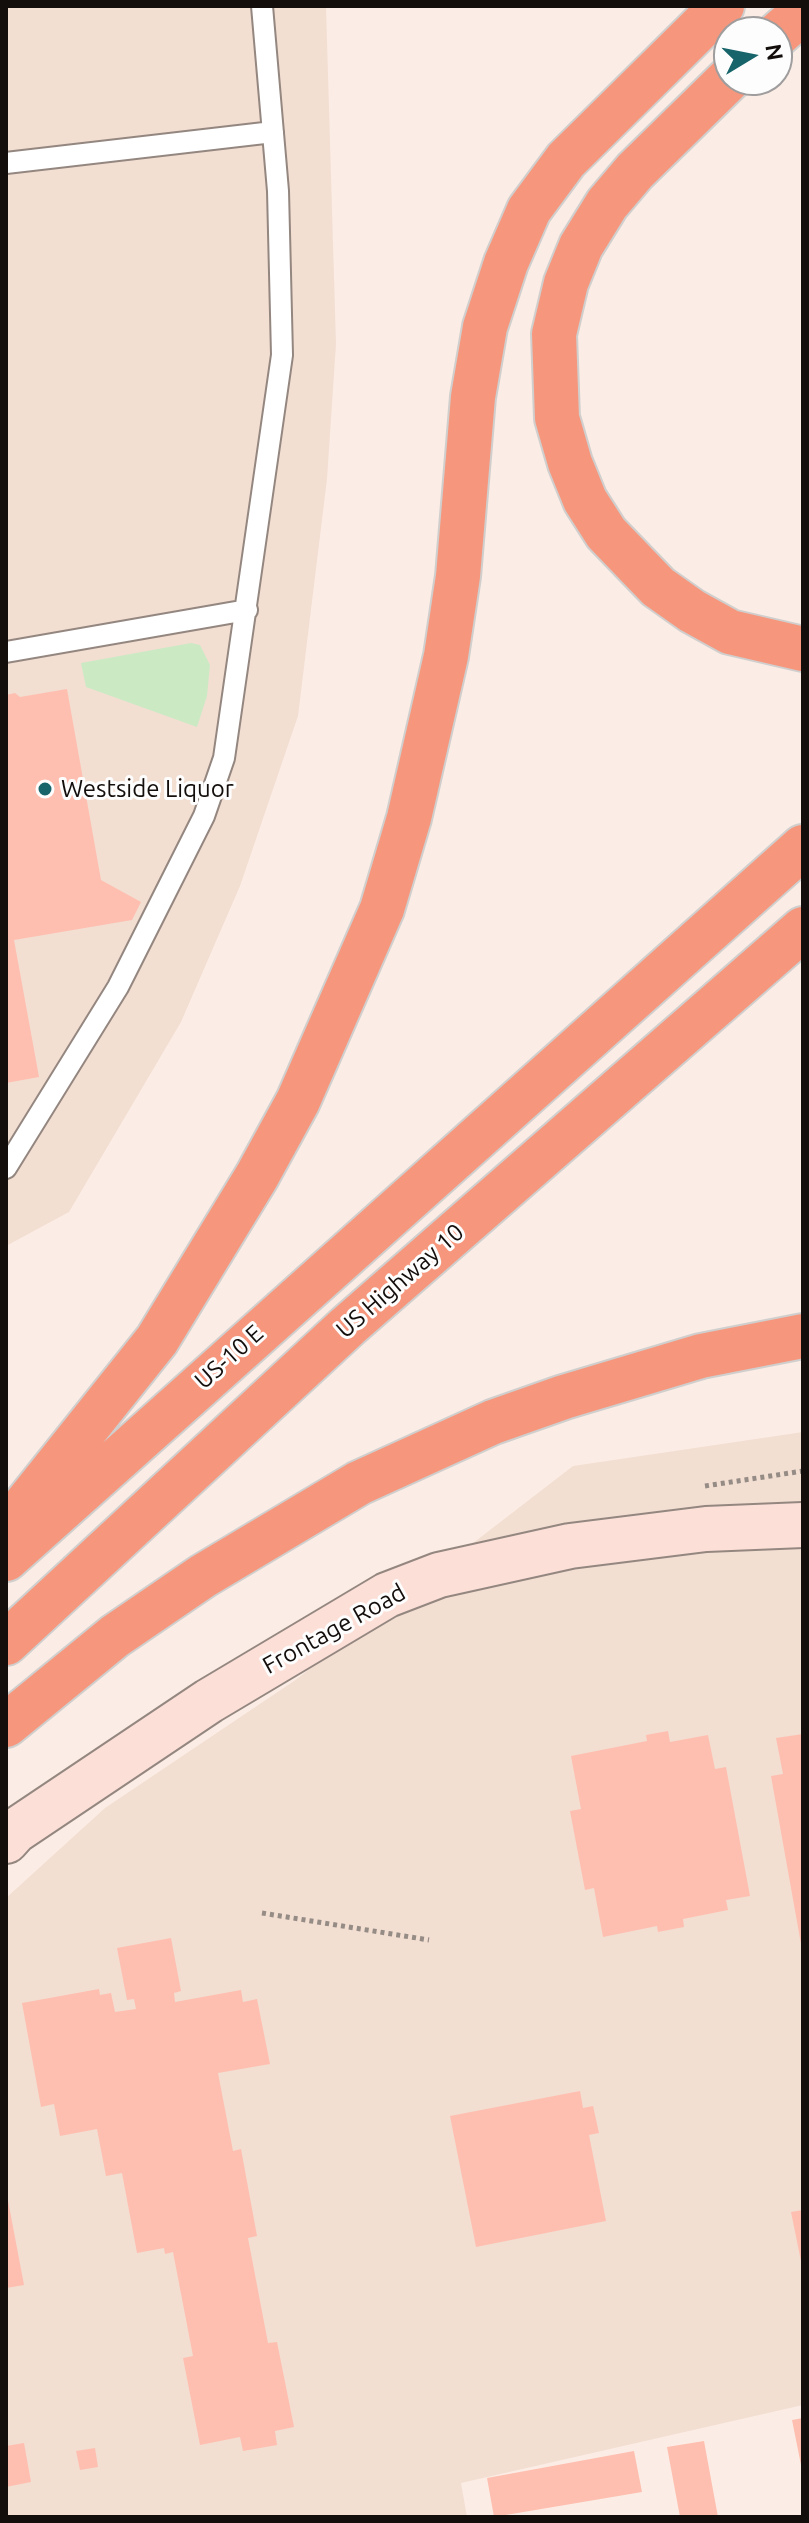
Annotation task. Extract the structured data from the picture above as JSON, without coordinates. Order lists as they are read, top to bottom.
{
  "streets": {
    "highway": ["US Highway 10", "US-10 E"],
    "street": ["Frontage Road"]
  },
  "places": ["Westside Liquor"],
  "north": "right"
}
